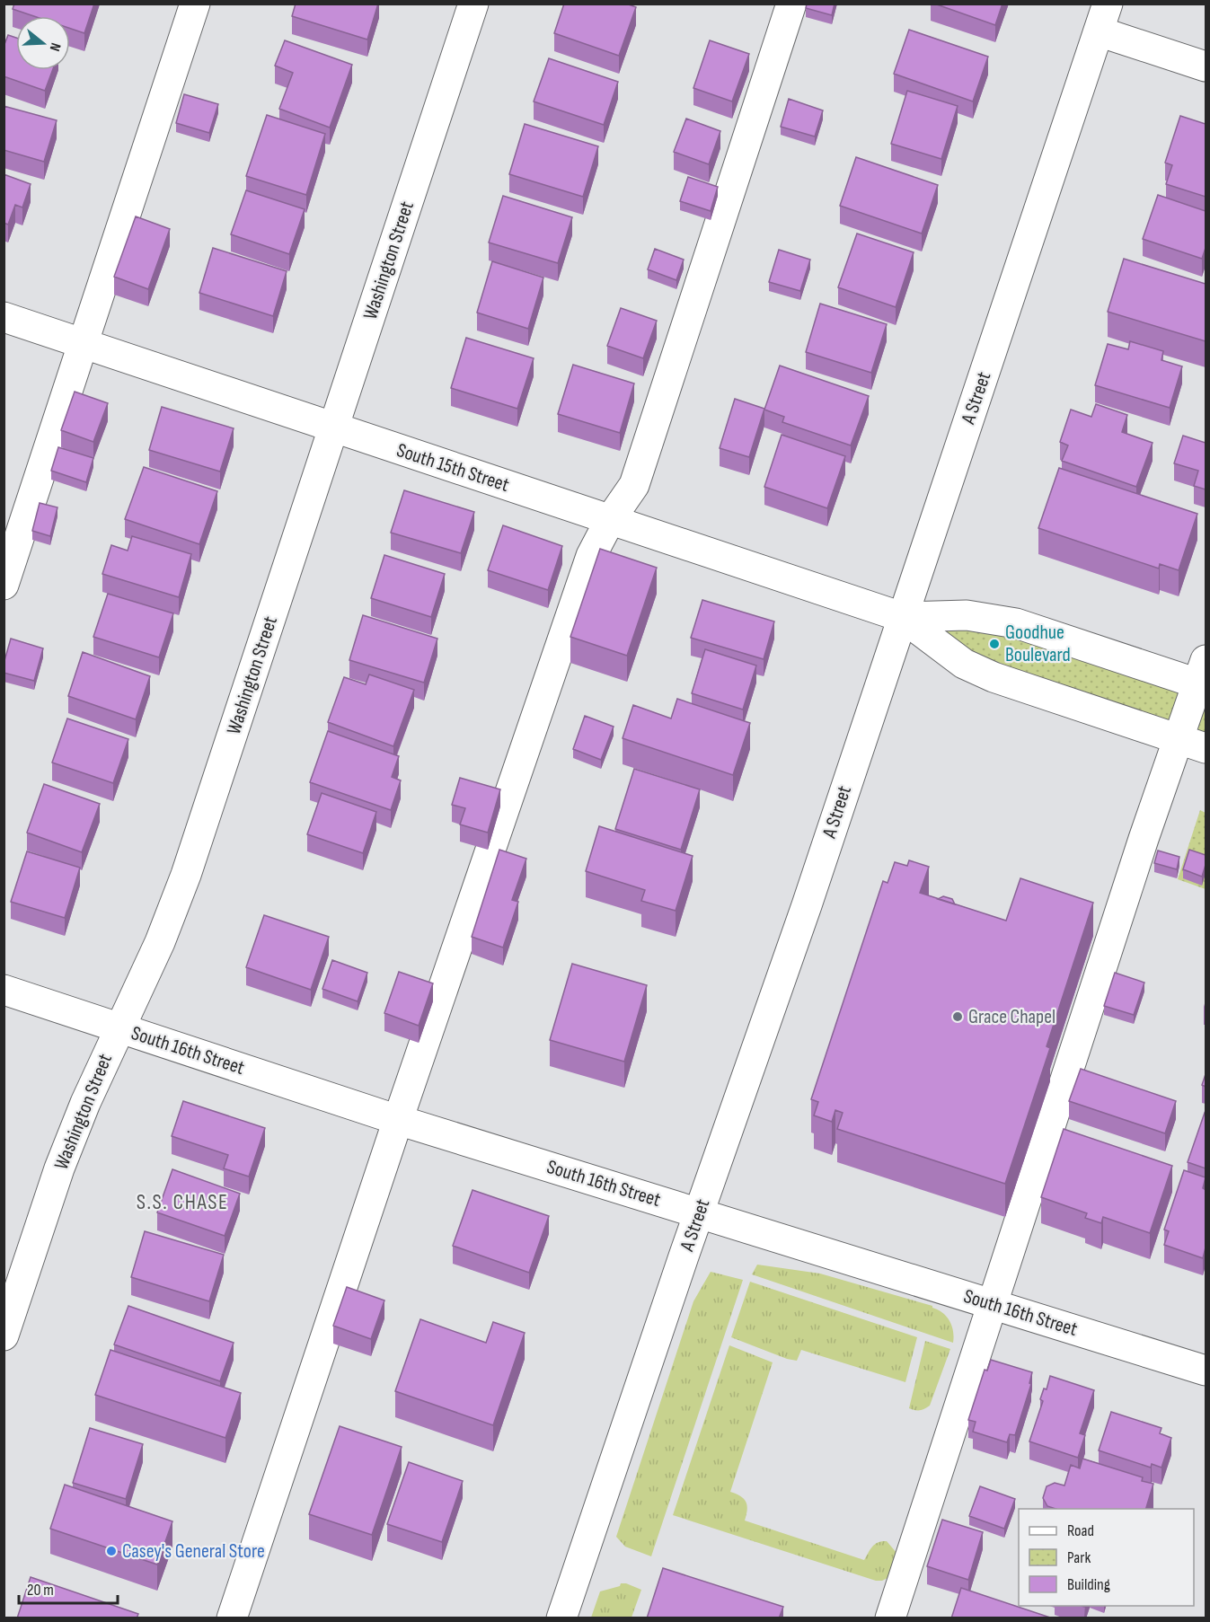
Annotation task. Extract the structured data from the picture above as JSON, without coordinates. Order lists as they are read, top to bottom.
{
  "streets": {
    "street": [
      "Washington Street",
      "A Street",
      "South 15th Street",
      "South 16th Street"
    ]
  },
  "crossings": [
    ["Washington Street", "South 15th Street"],
    ["Washington Street", "South 16th Street"],
    ["A Street", "South 15th Street"],
    ["A Street", "South 16th Street"]
  ],
  "districts": ["S.S. CHASE"],
  "places": ["Goodhue Boulevard", "Grace Chapel", "Casey's General Store"],
  "legend": ["Road", "Park", "Building"],
  "scale_bar": "20 m",
  "north": "right"
}
